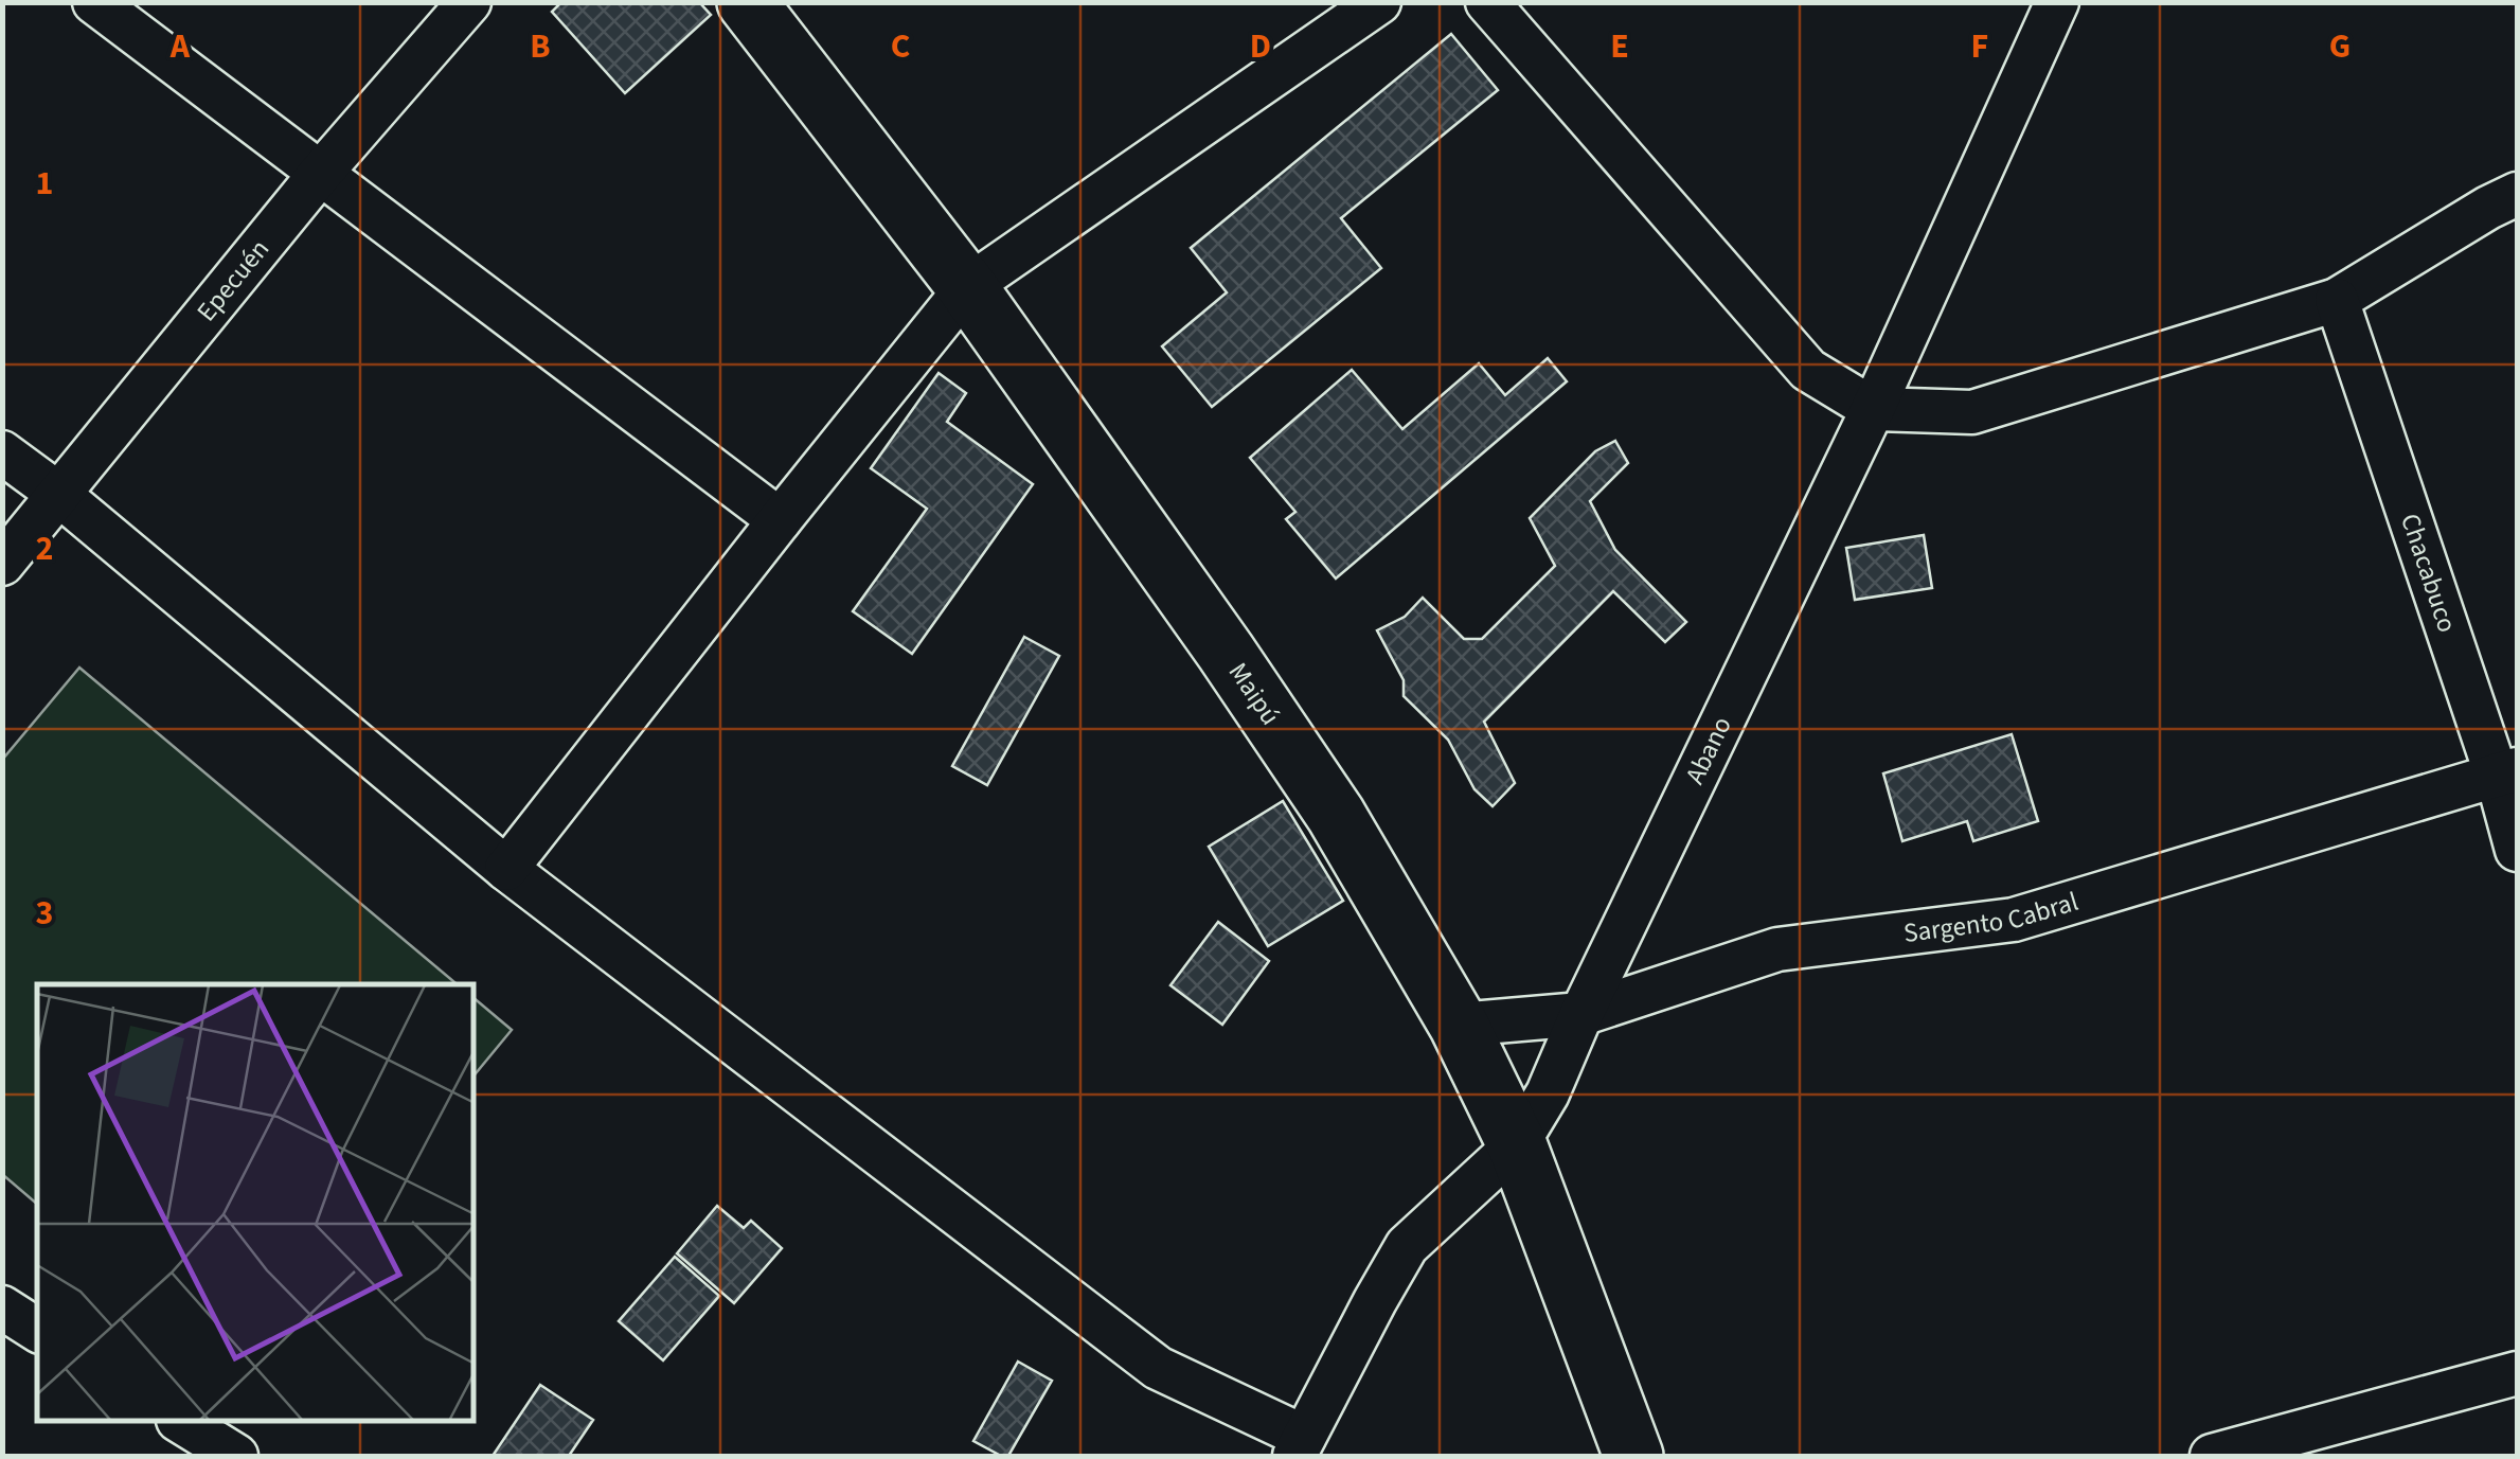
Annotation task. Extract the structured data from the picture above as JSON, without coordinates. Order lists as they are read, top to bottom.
{
  "streets": {
    "main road": ["Maipú"],
    "street": [
      "Epecuén",
      "Chacabuco",
      "Abano",
      "Sargento Cabral"
    ]
  },
  "crossings": [
    ["Chacabuco", "Sargento Cabral"],
    ["Maipú", "Abano"],
    ["Maipú", "Sargento Cabral"],
    ["Abano", "Sargento Cabral"]
  ],
  "grid": {
    "columns": [
      "A",
      "B",
      "C",
      "D",
      "E",
      "F",
      "G"
    ],
    "rows": ["1", "2", "3"]
  }
}
